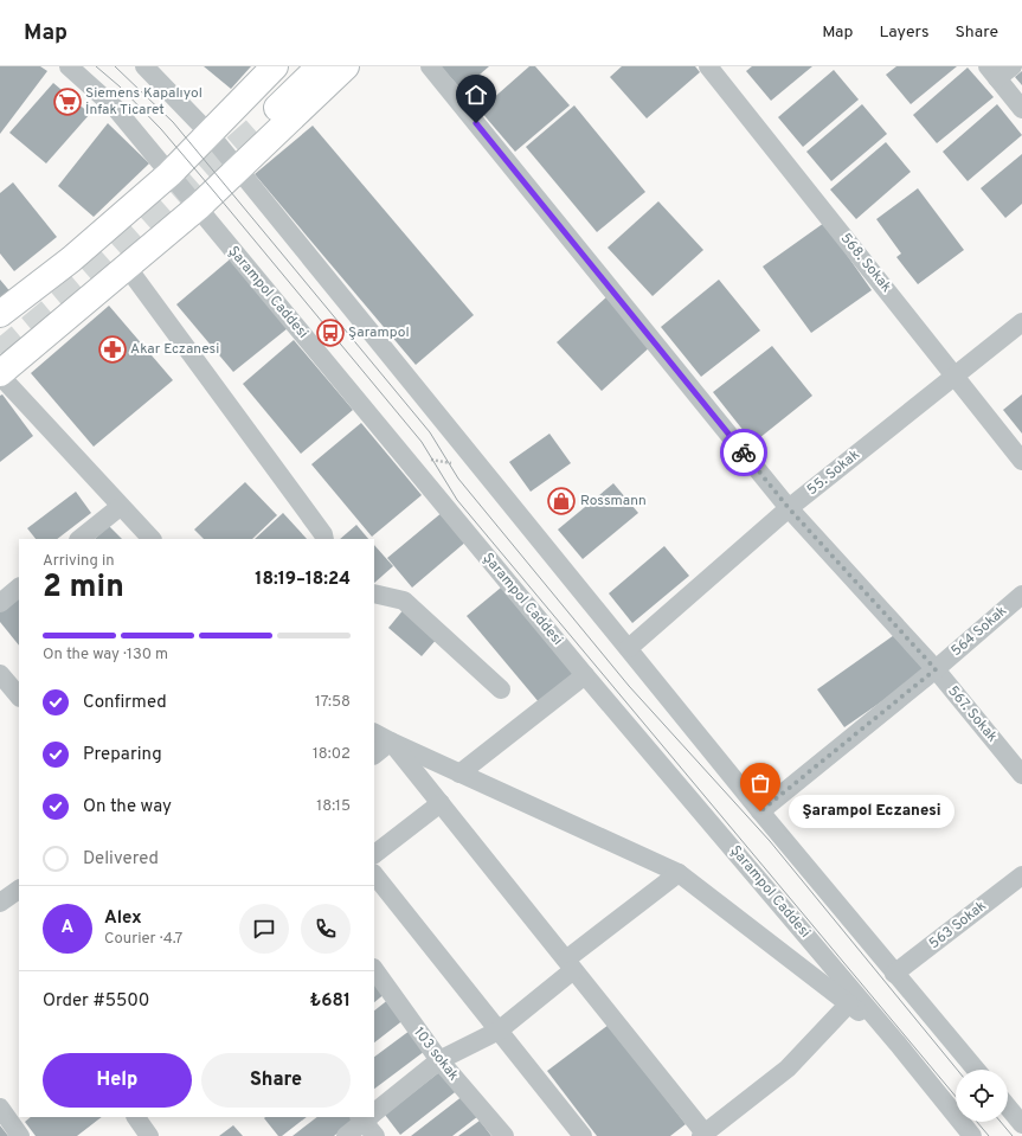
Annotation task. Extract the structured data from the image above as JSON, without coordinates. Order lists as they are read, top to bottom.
{
  "streets": {
    "street": [
      "568. Sokak",
      "Şarampol Caddesi",
      "55. Sokak",
      "564 Sokak",
      "567. Sokak",
      "563 Sokak",
      "103 sokak"
    ]
  },
  "crossings": [
    ["568. Sokak", "55. Sokak"],
    ["55. Sokak", "567. Sokak"],
    ["564 Sokak", "567. Sokak"]
  ],
  "places": {
    "supermarket": ["Siemens Kapalıyol İnfak Ticaret"],
    "bus stop": ["Şarampol"],
    "pharmacy": ["Akar Eczanesi"],
    "shop": ["Rossmann"],
    "other": ["Şarampol Eczanesi"]
  },
  "page": {
    "header": "Map",
    "nav": ["Map", "Layers", "Share"],
    "heading": ["2 min", "Arriving in", "18:19–18:24"],
    "panel": [
      "Alex",
      "Courier · 4.7",
      "Order #5500",
      "₺681"
    ],
    "bar": "On the way · 130 m",
    "list": [
      ["Confirmed", "17:58"],
      ["Preparing", "18:02"],
      ["On the way", "18:15"],
      "Delivered"
    ],
    "bubble": "Şarampol Eczanesi",
    "round": "A",
    "buttons": ["Help", "Share"]
  }
}
